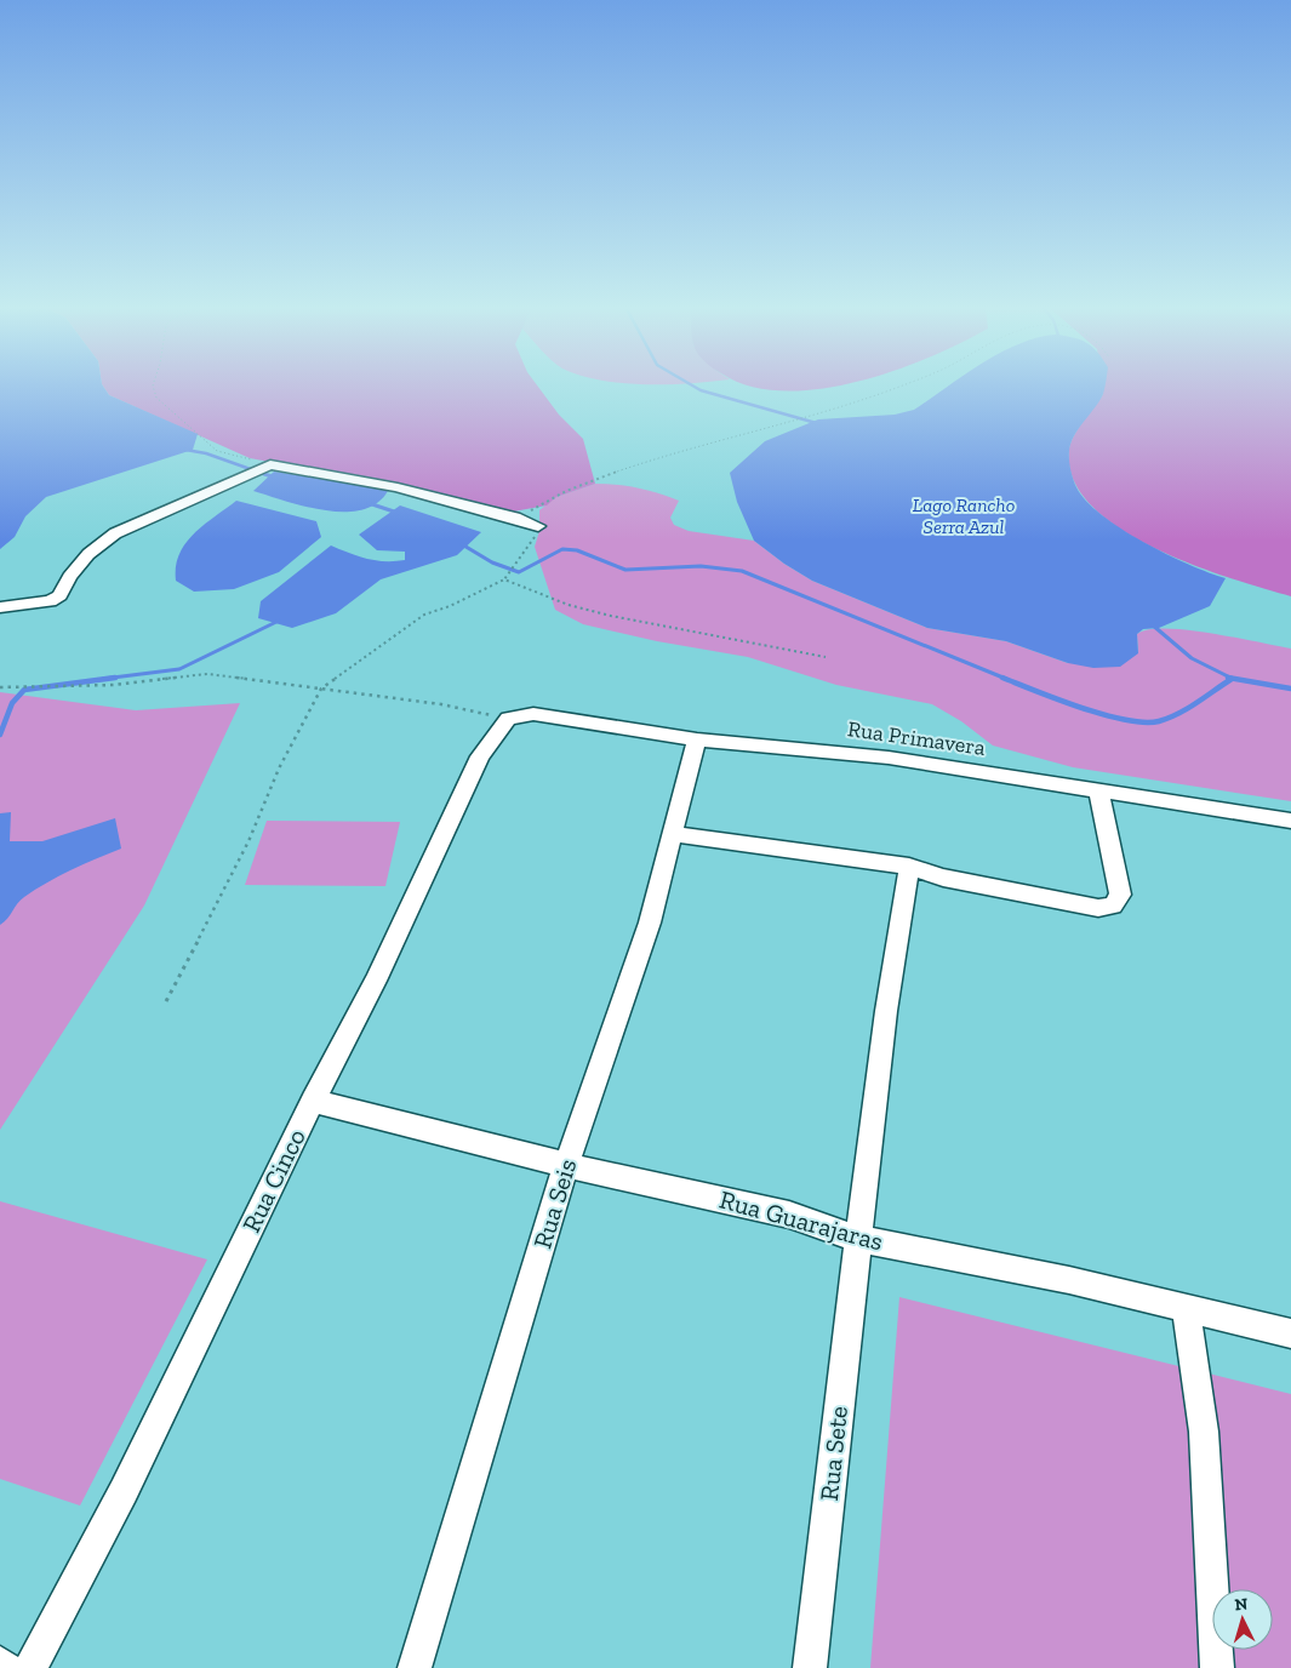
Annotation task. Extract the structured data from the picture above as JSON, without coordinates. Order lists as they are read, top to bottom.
{
  "streets": {
    "street": [
      "Rua Primavera",
      "Rua Cinco",
      "Rua Seis",
      "Rua Guarajaras",
      "Rua Sete"
    ]
  },
  "crossings": [
    ["Rua Primavera", "Rua Cinco"],
    ["Rua Primavera", "Rua Seis"],
    ["Rua Cinco", "Rua Guarajaras"],
    ["Rua Seis", "Rua Guarajaras"],
    ["Rua Guarajaras", "Rua Sete"]
  ],
  "water": ["Lago Rancho Serra Azul"],
  "north": "top"
}
